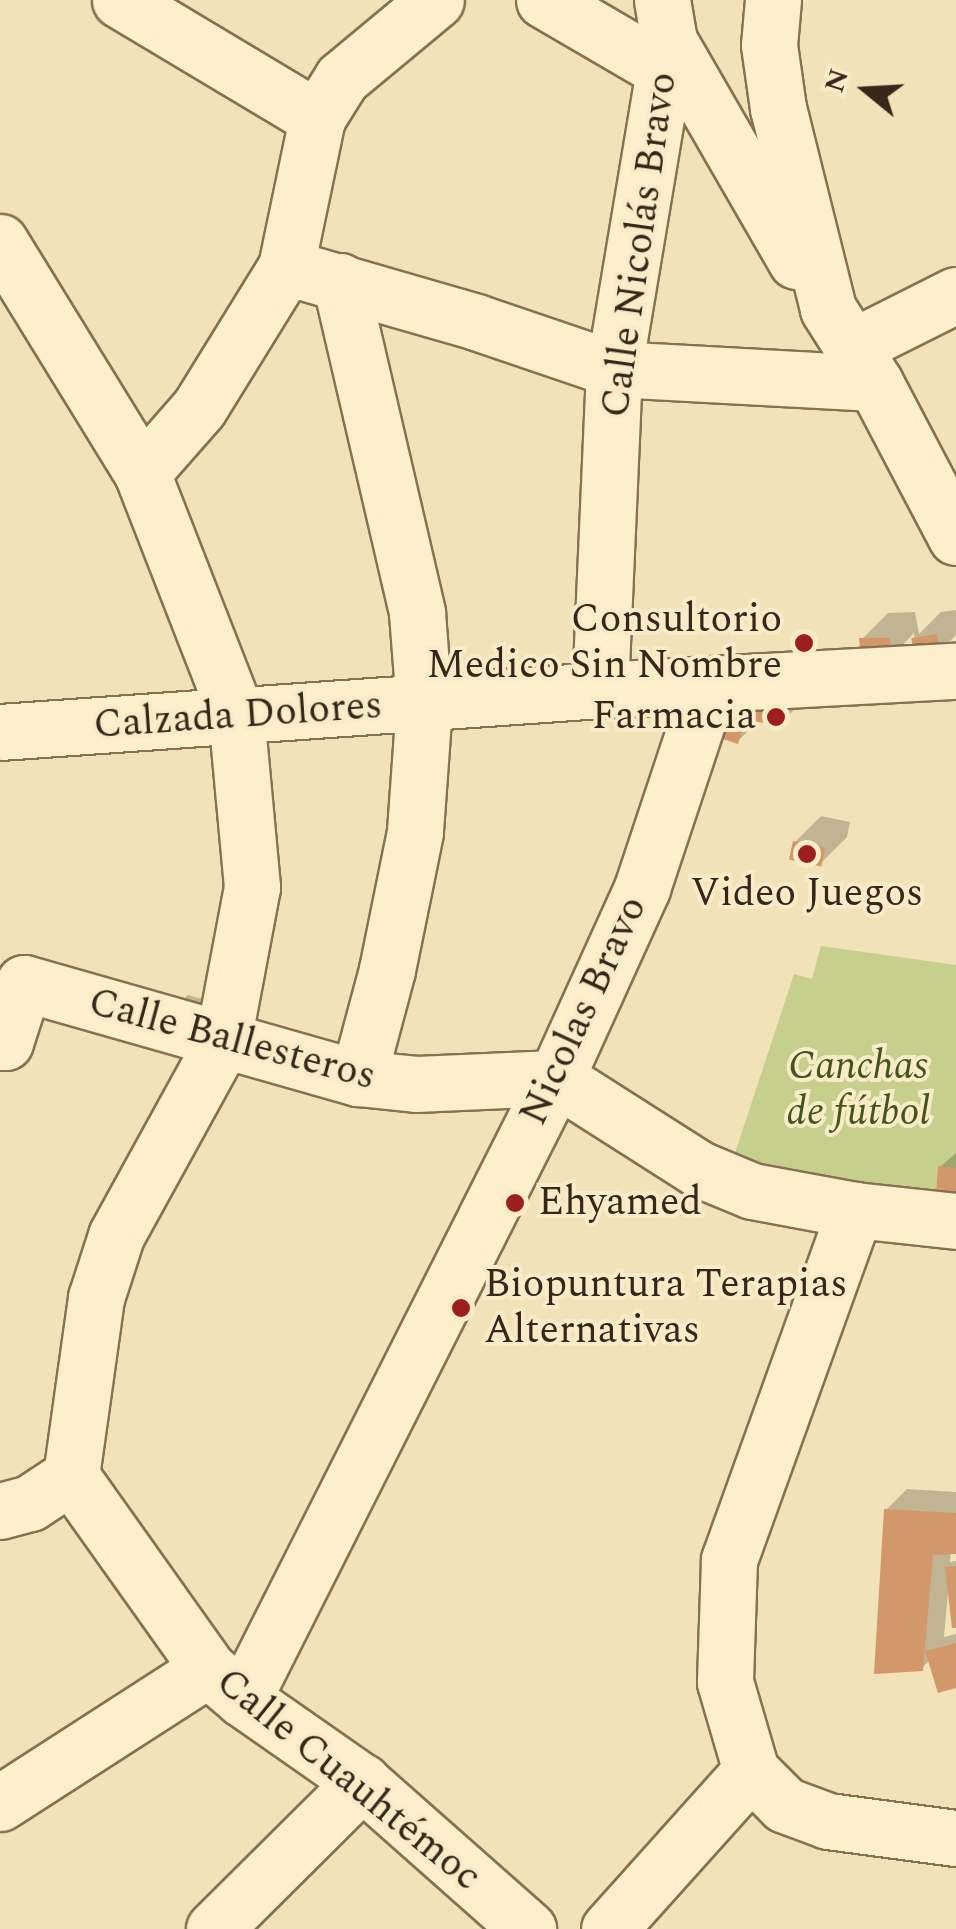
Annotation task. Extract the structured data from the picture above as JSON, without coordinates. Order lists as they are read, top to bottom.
{
  "streets": {
    "street": [
      "Calle Nicolás Bravo",
      "Calzada Dolores",
      "Nicolas Bravo",
      "Calle Ballesteros",
      "Calle Cuauhtémoc"
    ]
  },
  "crossings": [
    ["Calle Nicolás Bravo", "Calzada Dolores"],
    ["Calzada Dolores", "Nicolas Bravo"],
    ["Nicolas Bravo", "Calle Ballesteros"],
    ["Nicolas Bravo", "Calle Cuauhtémoc"]
  ],
  "parks": ["Canchas de fútbol"],
  "places": [
    "Consultorio Medico Sin Nombre",
    "Farmacia",
    "Video Juegos",
    "Ehyamed",
    "Biopuntura Terapias Alternativas"
  ],
  "north": "left"
}
